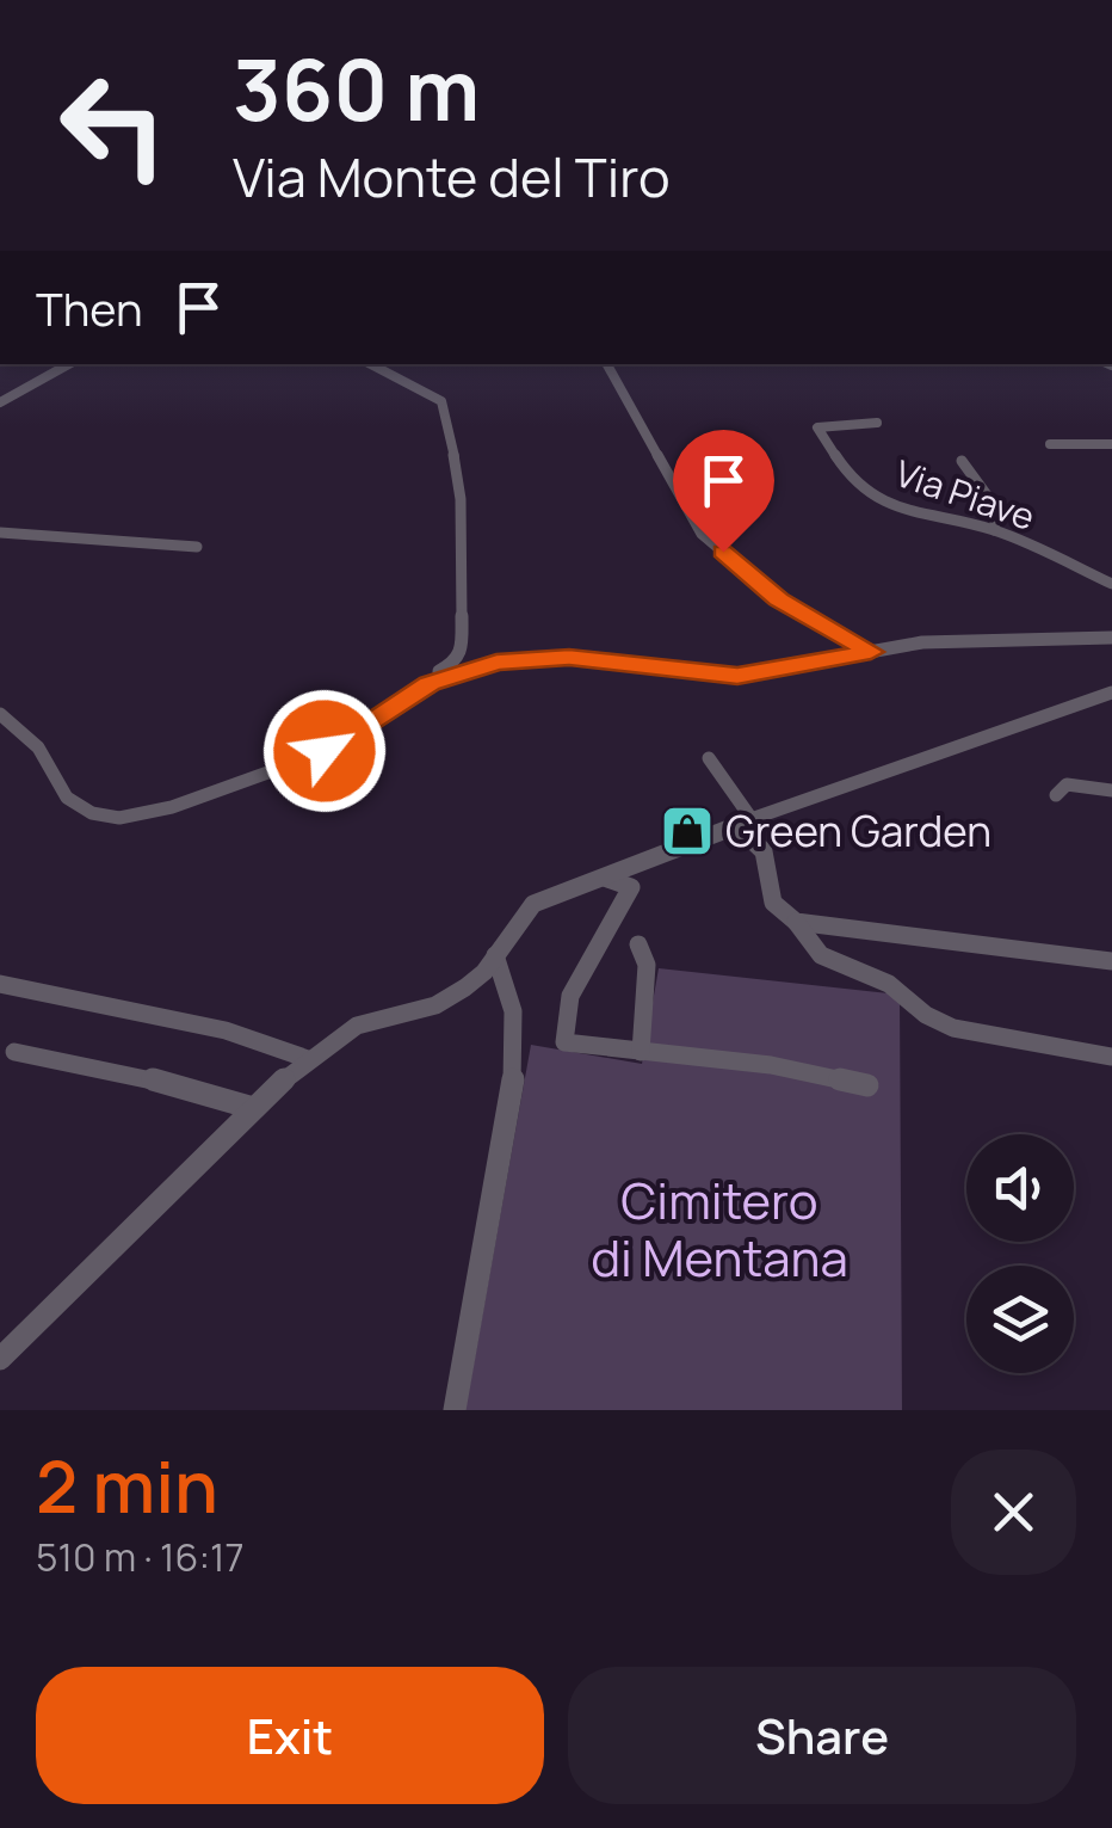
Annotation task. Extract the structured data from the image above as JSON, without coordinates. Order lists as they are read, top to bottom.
{
  "streets": {
    "street": ["Via Piave"]
  },
  "parks": ["Cimitero di Mentana"],
  "places": {
    "shop": ["Green Garden"]
  },
  "page": {
    "turn": ["360 m", "Via Monte del Tiro"],
    "then": "Then",
    "heading": ["2 min", "510 m · 16:17"],
    "buttons": ["Exit", "Share"]
  }
}
